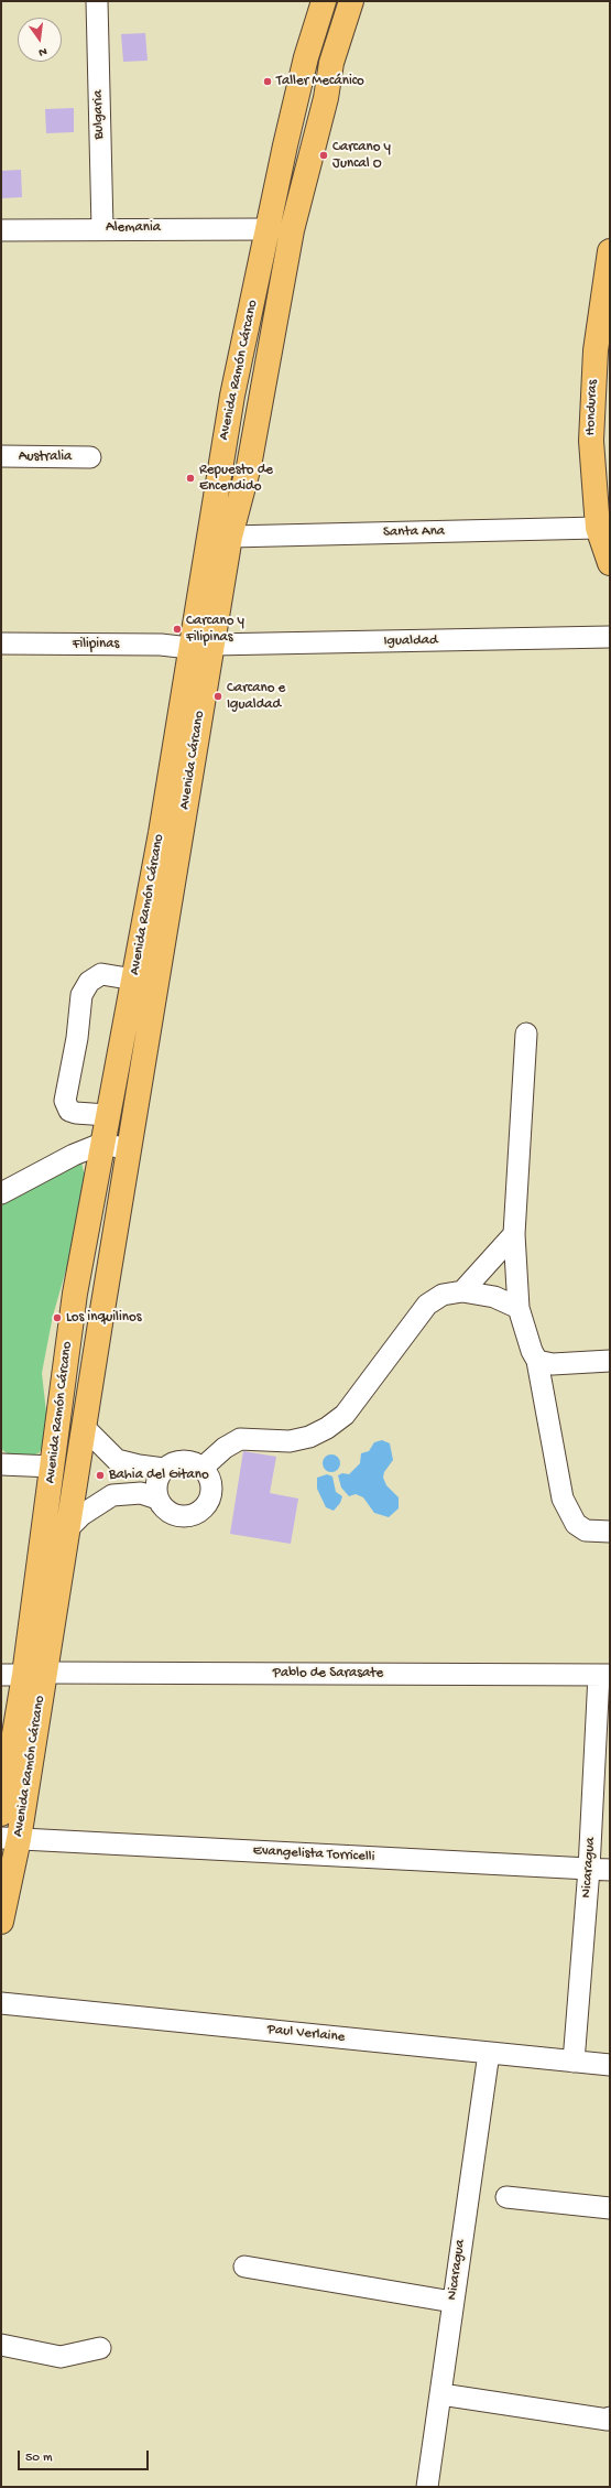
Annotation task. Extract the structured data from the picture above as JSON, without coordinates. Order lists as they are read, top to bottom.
{
  "streets": {
    "main road": ["Avenida Ramón Cárcano", "Honduras", "Avenida Cárcano"],
    "street": [
      "Bulgaria",
      "Alemania",
      "Australia",
      "Santa Ana",
      "Igualdad",
      "Filipinas",
      "Pablo de Sarasate",
      "Evangelista Torricelli",
      "Nicaragua",
      "Paul Verlaine"
    ]
  },
  "crossings": [
    ["Bulgaria", "Alemania"],
    ["Alemania", "Avenida Ramón Cárcano"],
    ["Avenida Ramón Cárcano", "Santa Ana"],
    ["Avenida Ramón Cárcano", "Igualdad"],
    ["Avenida Ramón Cárcano", "Filipinas"],
    ["Avenida Ramón Cárcano", "Avenida Cárcano"],
    ["Avenida Ramón Cárcano", "Pablo de Sarasate"],
    ["Avenida Ramón Cárcano", "Evangelista Torricelli"],
    ["Honduras", "Santa Ana"],
    ["Santa Ana", "Avenida Cárcano"],
    ["Igualdad", "Filipinas"],
    ["Igualdad", "Avenida Cárcano"],
    ["Filipinas", "Avenida Cárcano"],
    ["Pablo de Sarasate", "Nicaragua"],
    ["Evangelista Torricelli", "Nicaragua"],
    ["Nicaragua", "Paul Verlaine"]
  ],
  "places": [
    "Taller Mecánico",
    "Carcano y Juncal O",
    "Repuesto de Encendido",
    "Carcano y Filipinas",
    "Carcano e Igualdad",
    "Los inquilinos",
    "Bahia del Gitano"
  ],
  "scale_bar": "50 m",
  "north": "bottom"
}
